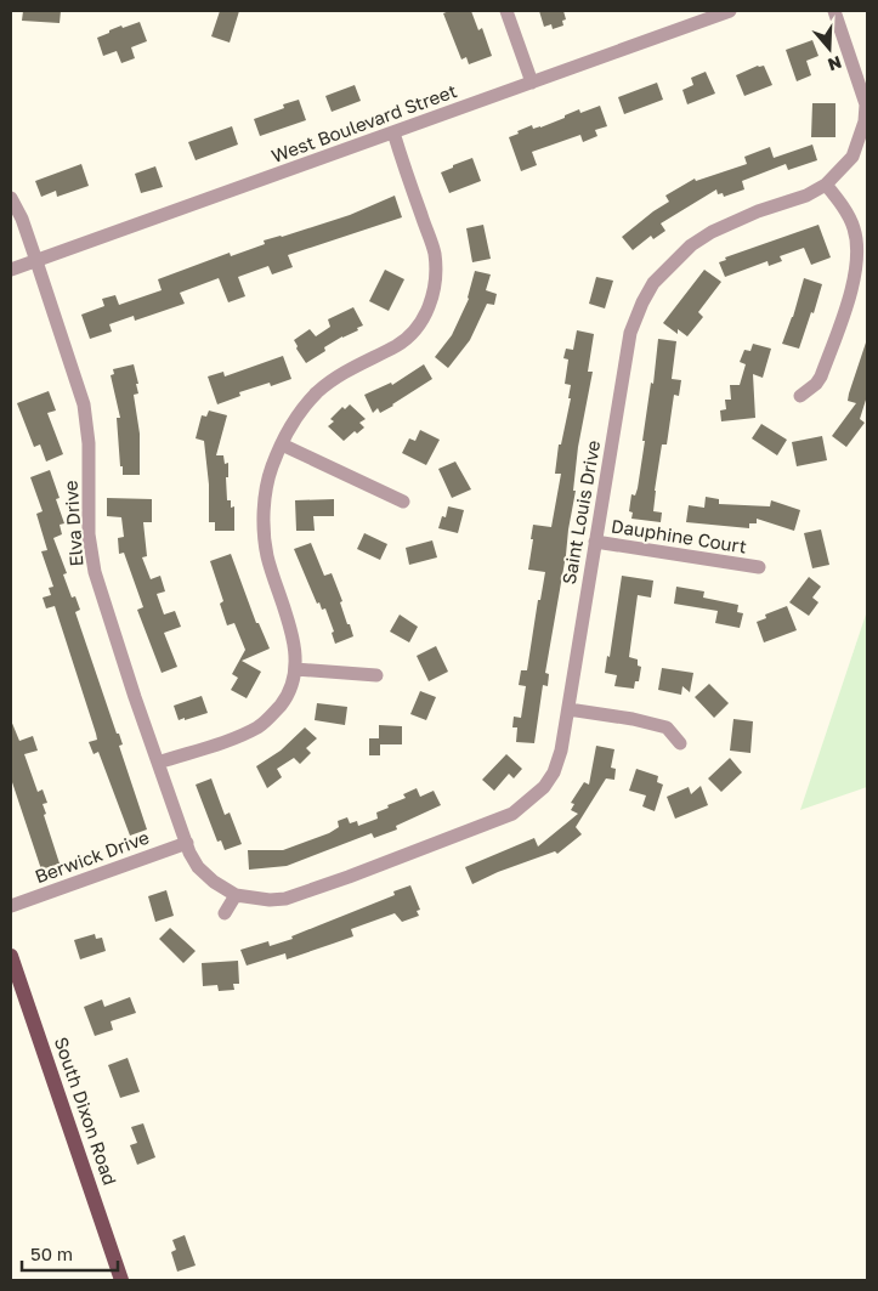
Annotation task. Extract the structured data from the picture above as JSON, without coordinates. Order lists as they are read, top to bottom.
{
  "streets": {
    "main road": ["South Dixon Road"],
    "street": [
      "West Boulevard Street",
      "Saint Louis Drive",
      "Elva Drive",
      "Dauphine Court",
      "Berwick Drive"
    ]
  },
  "crossings": [
    ["West Boulevard Street", "Elva Drive"],
    ["Saint Louis Drive", "Elva Drive"],
    ["Saint Louis Drive", "Dauphine Court"],
    ["Elva Drive", "Berwick Drive"]
  ],
  "scale_bar": "50 m",
  "north": "bottom"
}
